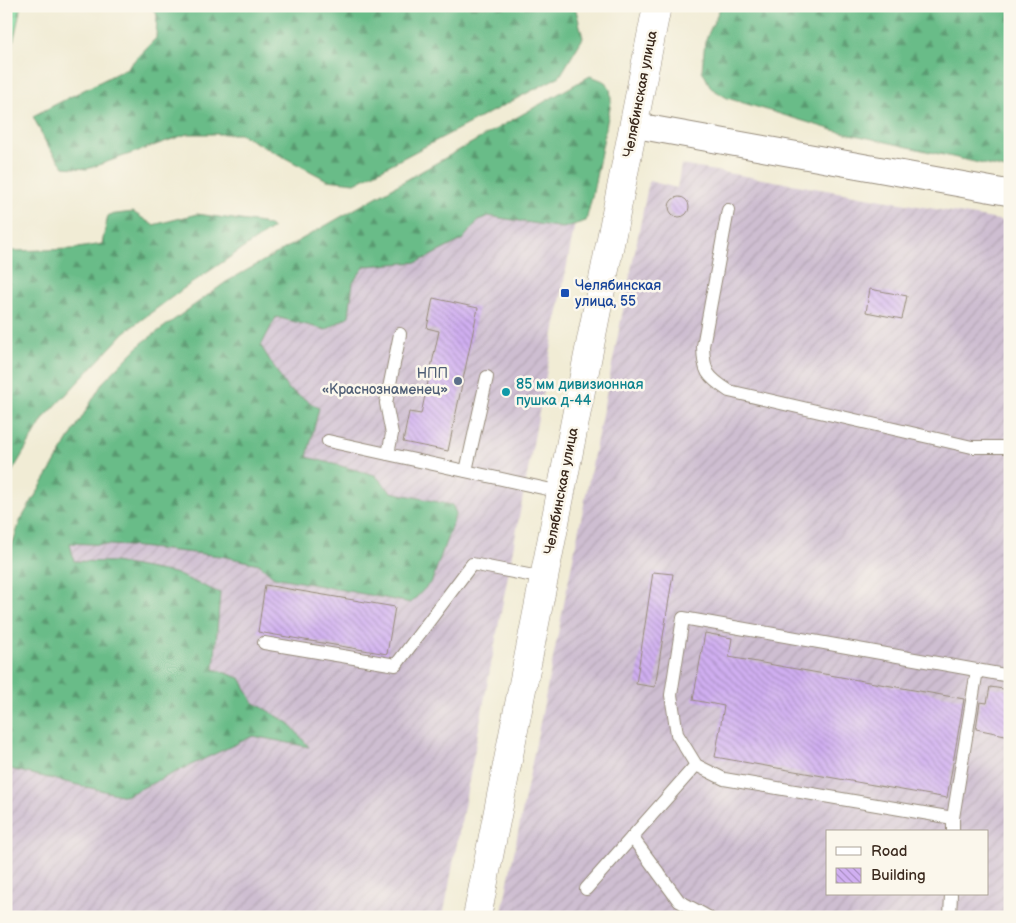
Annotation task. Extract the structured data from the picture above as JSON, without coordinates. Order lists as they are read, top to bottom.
{
  "streets": {
    "street": ["Челябинская улица"]
  },
  "places": {
    "transit": ["Челябинская улица, 55"],
    "other": ["НПП «Краснознаменец»", "85 мм дивизионная пушка д-44"]
  },
  "legend": ["Road", "Building"]
}
